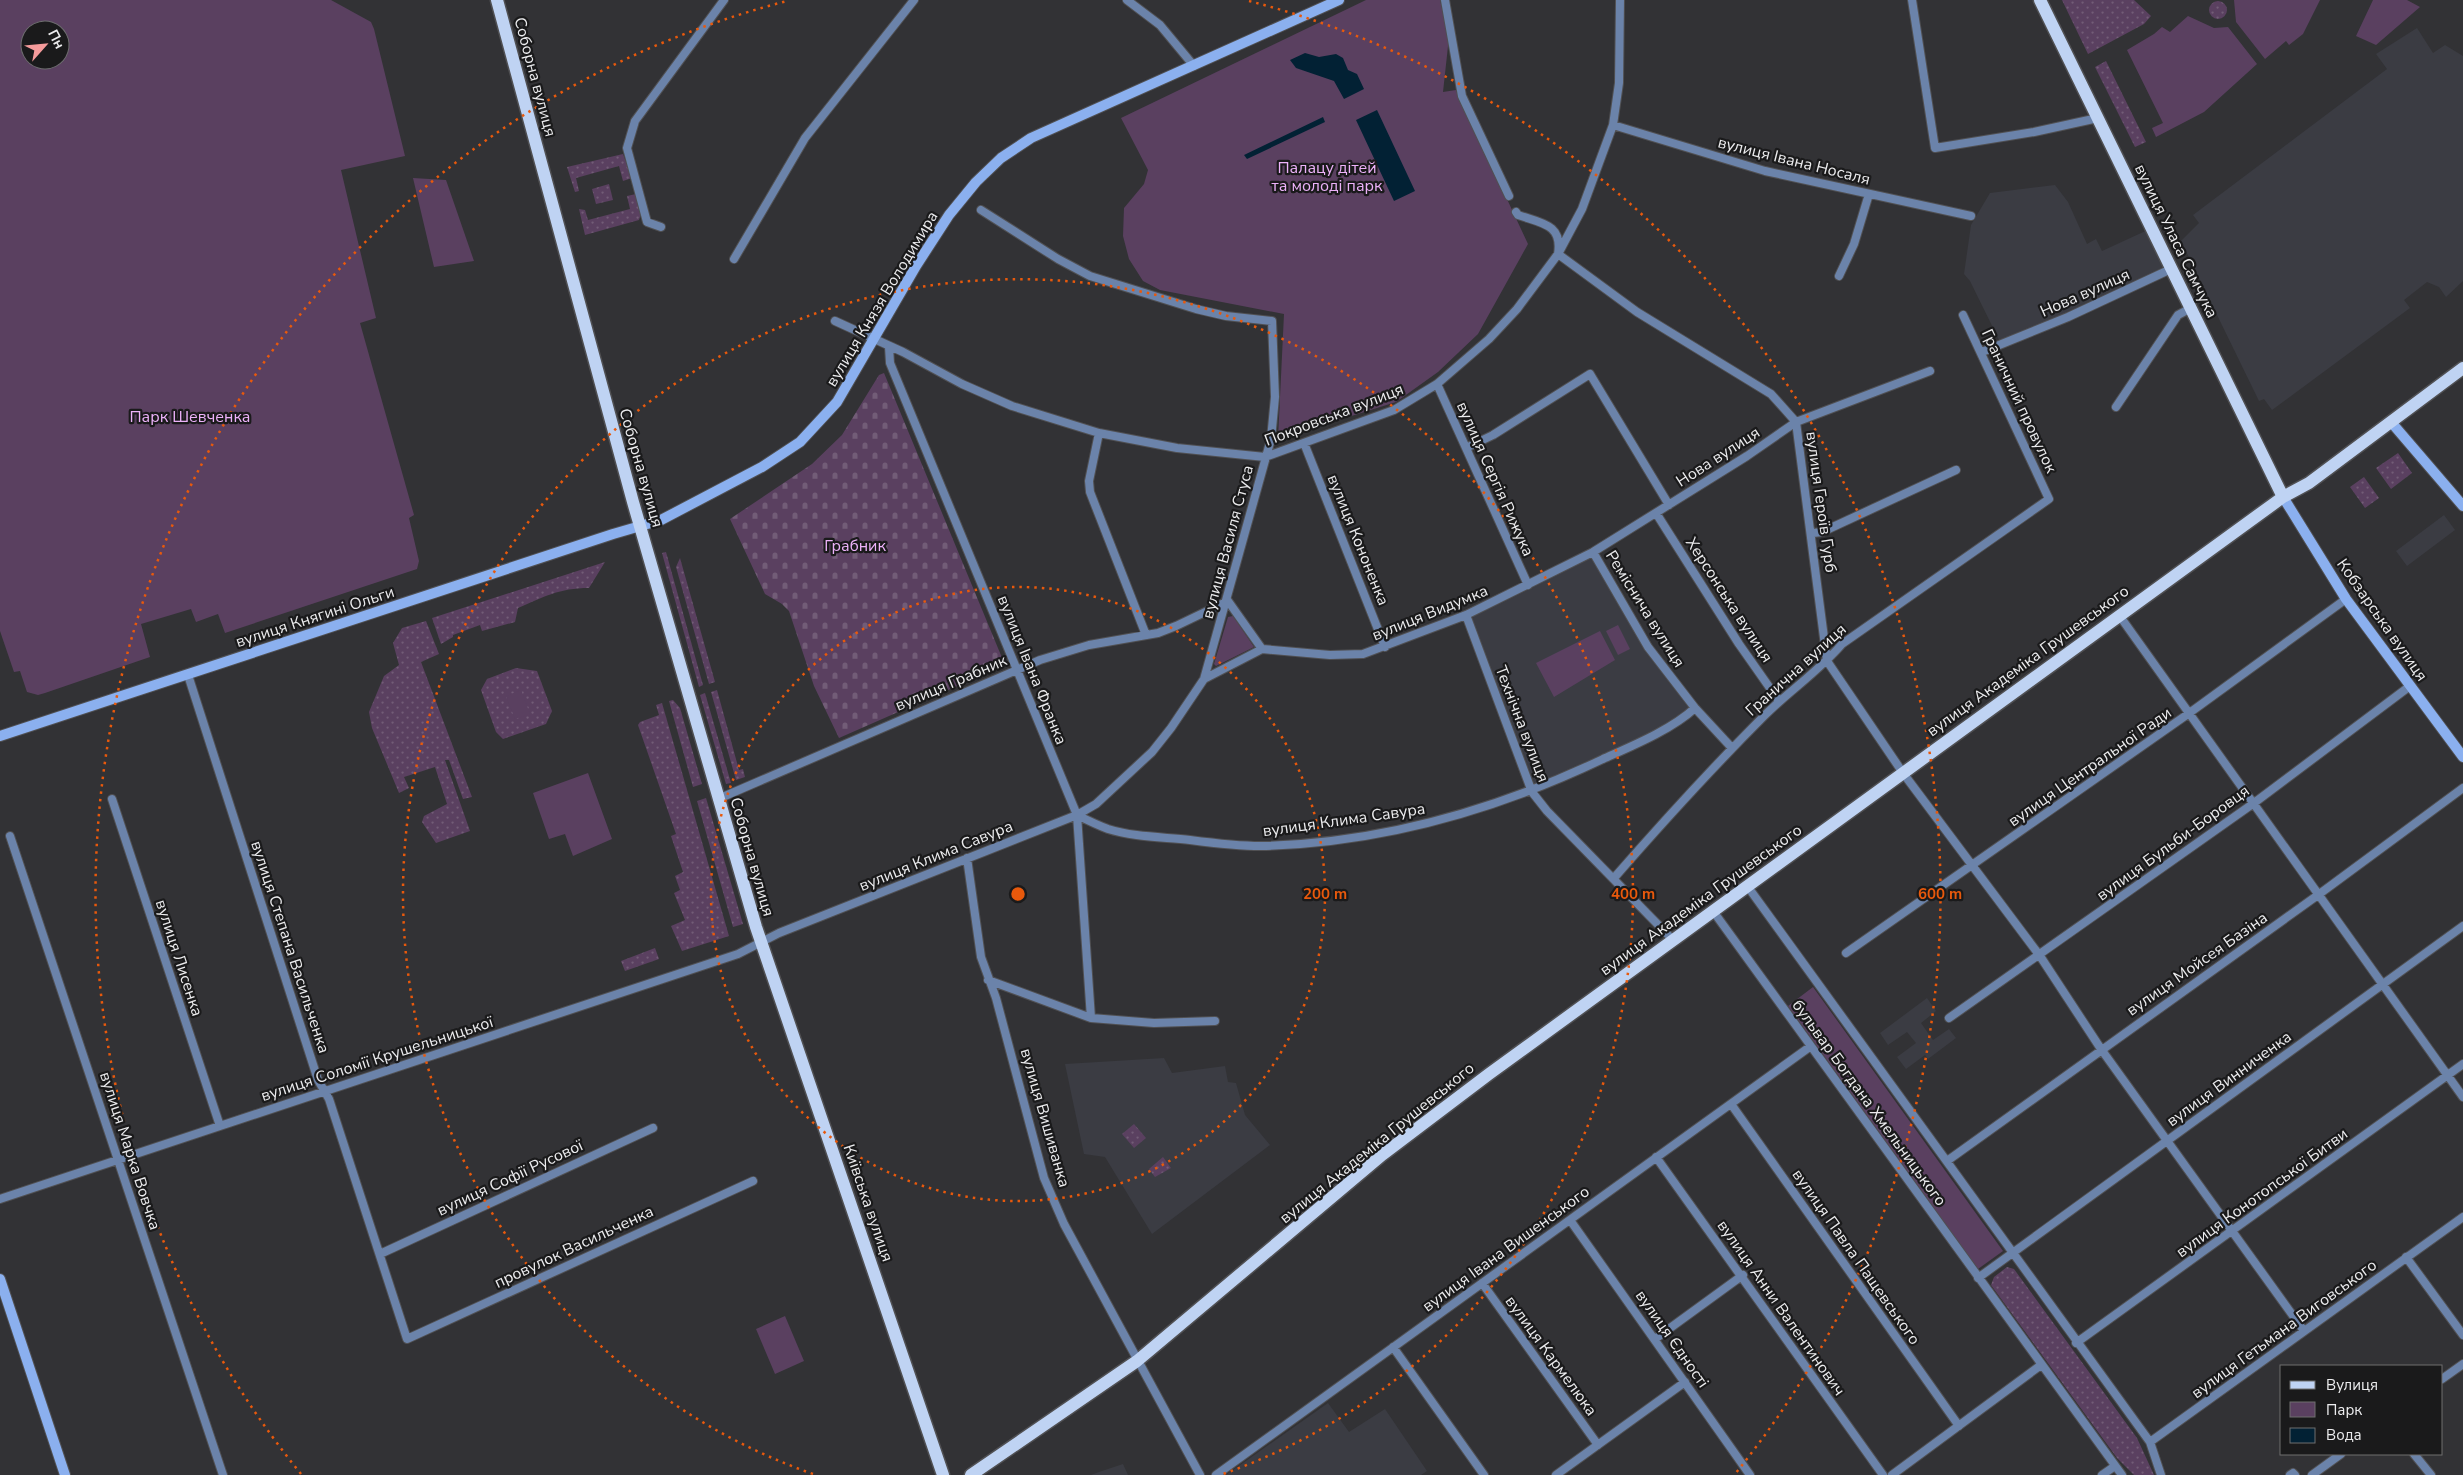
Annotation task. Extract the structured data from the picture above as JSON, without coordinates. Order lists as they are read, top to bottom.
{
  "streets": {
    "main road": [
      "Соборна вулиця",
      "вулиця Уласа Самчука",
      "вулиця Академіка Грушевського",
      "Київська вулиця"
    ],
    "street": [
      "вулиця Івана Носаля",
      "Нова вулиця",
      "вулиця Князя Володимира",
      "Граничний провулок",
      "Покровська вулиця",
      "вулиця Сергія Рижука",
      "вулиця Героїв Гурб",
      "вулиця Кононенка",
      "вулиця Василя Стуса",
      "Херсонська вулиця",
      "Реміснича вулиця",
      "вулиця Видумка",
      "вулиця Княгині Ольги",
      "Кобзарська вулиця",
      "вулиця Івана Франка",
      "Гранична вулиця",
      "вулиця Грабник",
      "Технічна вулиця",
      "вулиця Центральної Ради",
      "вулиця Клима Савура",
      "вулиця Бульби-Боровця",
      "вулиця Степана Васильченка",
      "вулиця Лисенка",
      "вулиця Мойсея Базіна",
      "вулиця Соломії Крушельницької",
      "вулиця Винниченка",
      "бульвар Богдана Хмельницького",
      "вулиця Вишиванка",
      "вулиця Марка Вовчка",
      "вулиця Софії Русової",
      "вулиця Конотопської Битви",
      "провулок Васильченка",
      "вулиця Івана Вишенського",
      "вулиця Павла Пащевського",
      "вулиця Анни Валентинович",
      "вулиця Гетьмана Виговського",
      "вулиця Єдності",
      "вулиця Кармелюка"
    ]
  },
  "crossings": [
    ["Соборна вулиця", "вулиця Князя Володимира"],
    ["Соборна вулиця", "вулиця Княгині Ольги"],
    ["Соборна вулиця", "вулиця Грабник"],
    ["Соборна вулиця", "вулиця Клима Савура"],
    ["Соборна вулиця", "вулиця Соломії Крушельницької"],
    ["Соборна вулиця", "Київська вулиця"],
    ["вулиця Івана Носаля", "Покровська вулиця"],
    ["вулиця Уласа Самчука", "Нова вулиця"],
    ["вулиця Уласа Самчука", "Кобзарська вулиця"],
    ["вулиця Уласа Самчука", "вулиця Академіка Грушевського"],
    ["Нова вулиця", "Граничний провулок"],
    ["Нова вулиця", "вулиця Сергія Рижука"],
    ["Нова вулиця", "вулиця Героїв Гурб"],
    ["Нова вулиця", "Херсонська вулиця"],
    ["Нова вулиця", "Реміснича вулиця"],
    ["Нова вулиця", "вулиця Видумка"],
    ["вулиця Князя Володимира", "Покровська вулиця"],
    ["вулиця Князя Володимира", "вулиця Княгині Ольги"],
    ["Граничний провулок", "Гранична вулиця"],
    ["Покровська вулиця", "вулиця Сергія Рижука"],
    ["Покровська вулиця", "вулиця Героїв Гурб"],
    ["Покровська вулиця", "вулиця Кононенка"],
    ["Покровська вулиця", "вулиця Василя Стуса"],
    ["Покровська вулиця", "вулиця Івана Франка"],
    ["вулиця Сергія Рижука", "вулиця Видумка"],
    ["вулиця Героїв Гурб", "вулиця Академіка Грушевського"],
    ["вулиця Героїв Гурб", "Гранична вулиця"],
    ["вулиця Героїв Гурб", "вулиця Центральної Ради"],
    ["вулиця Героїв Гурб", "вулиця Бульби-Боровця"],
    ["вулиця Героїв Гурб", "вулиця Мойсея Базіна"],
    ["вулиця Героїв Гурб", "вулиця Винниченка"],
    ["вулиця Героїв Гурб", "вулиця Конотопської Битви"],
    ["вулиця Героїв Гурб", "вулиця Гетьмана Виговського"],
    ["вулиця Кононенка", "вулиця Видумка"],
    ["вулиця Василя Стуса", "вулиця Грабник"],
    ["Херсонська вулиця", "Гранична вулиця"],
    ["Реміснича вулиця", "Гранична вулиця"],
    ["Реміснича вулиця", "вулиця Клима Савура"],
    ["вулиця Видумка", "Технічна вулиця"],
    ["вулиця Княгині Ольги", "вулиця Степана Васильченка"],
    ["Кобзарська вулиця", "вулиця Академіка Грушевського"],
    ["Кобзарська вулиця", "вулиця Центральної Ради"],
    ["Кобзарська вулиця", "вулиця Бульби-Боровця"],
    ["вулиця Академіка Грушевського", "Технічна вулиця"],
    ["вулиця Академіка Грушевського", "бульвар Богдана Хмельницького"],
    ["вулиця Академіка Грушевського", "вулиця Вишиванка"],
    ["вулиця Івана Франка", "вулиця Грабник"],
    ["вулиця Івана Франка", "вулиця Клима Савура"],
    ["Гранична вулиця", "Технічна вулиця"],
    ["Технічна вулиця", "вулиця Клима Савура"],
    ["вулиця Клима Савура", "вулиця Соломії Крушельницької"],
    ["вулиця Клима Савура", "вулиця Вишиванка"],
    ["вулиця Клима Савура", "Київська вулиця"],
    ["вулиця Степана Васильченка", "вулиця Соломії Крушельницької"],
    ["вулиця Степана Васильченка", "вулиця Софії Русової"],
    ["вулиця Степана Васильченка", "провулок Васильченка"],
    ["вулиця Лисенка", "вулиця Соломії Крушельницької"],
    ["вулиця Мойсея Базіна", "бульвар Богдана Хмельницького"],
    ["вулиця Соломії Крушельницької", "вулиця Марка Вовчка"],
    ["вулиця Соломії Крушельницької", "Київська вулиця"],
    ["вулиця Винниченка", "бульвар Богдана Хмельницького"],
    ["бульвар Богдана Хмельницького", "вулиця Конотопської Битви"],
    ["бульвар Богдана Хмельницького", "вулиця Івана Вишенського"],
    ["бульвар Богдана Хмельницького", "вулиця Гетьмана Виговського"],
    ["вулиця Івана Вишенського", "вулиця Павла Пащевського"],
    ["вулиця Івана Вишенського", "вулиця Анни Валентинович"],
    ["вулиця Івана Вишенського", "вулиця Єдності"],
    ["вулиця Івана Вишенського", "вулиця Кармелюка"]
  ],
  "parks": ["Палацу дітей та молоді парк", "Парк Шевченка", "Грабник"],
  "legend": ["Вулиця", "Парк", "Вода"],
  "north": "top right",
  "rings": ["200 m", "400 m", "600 m"]
}
